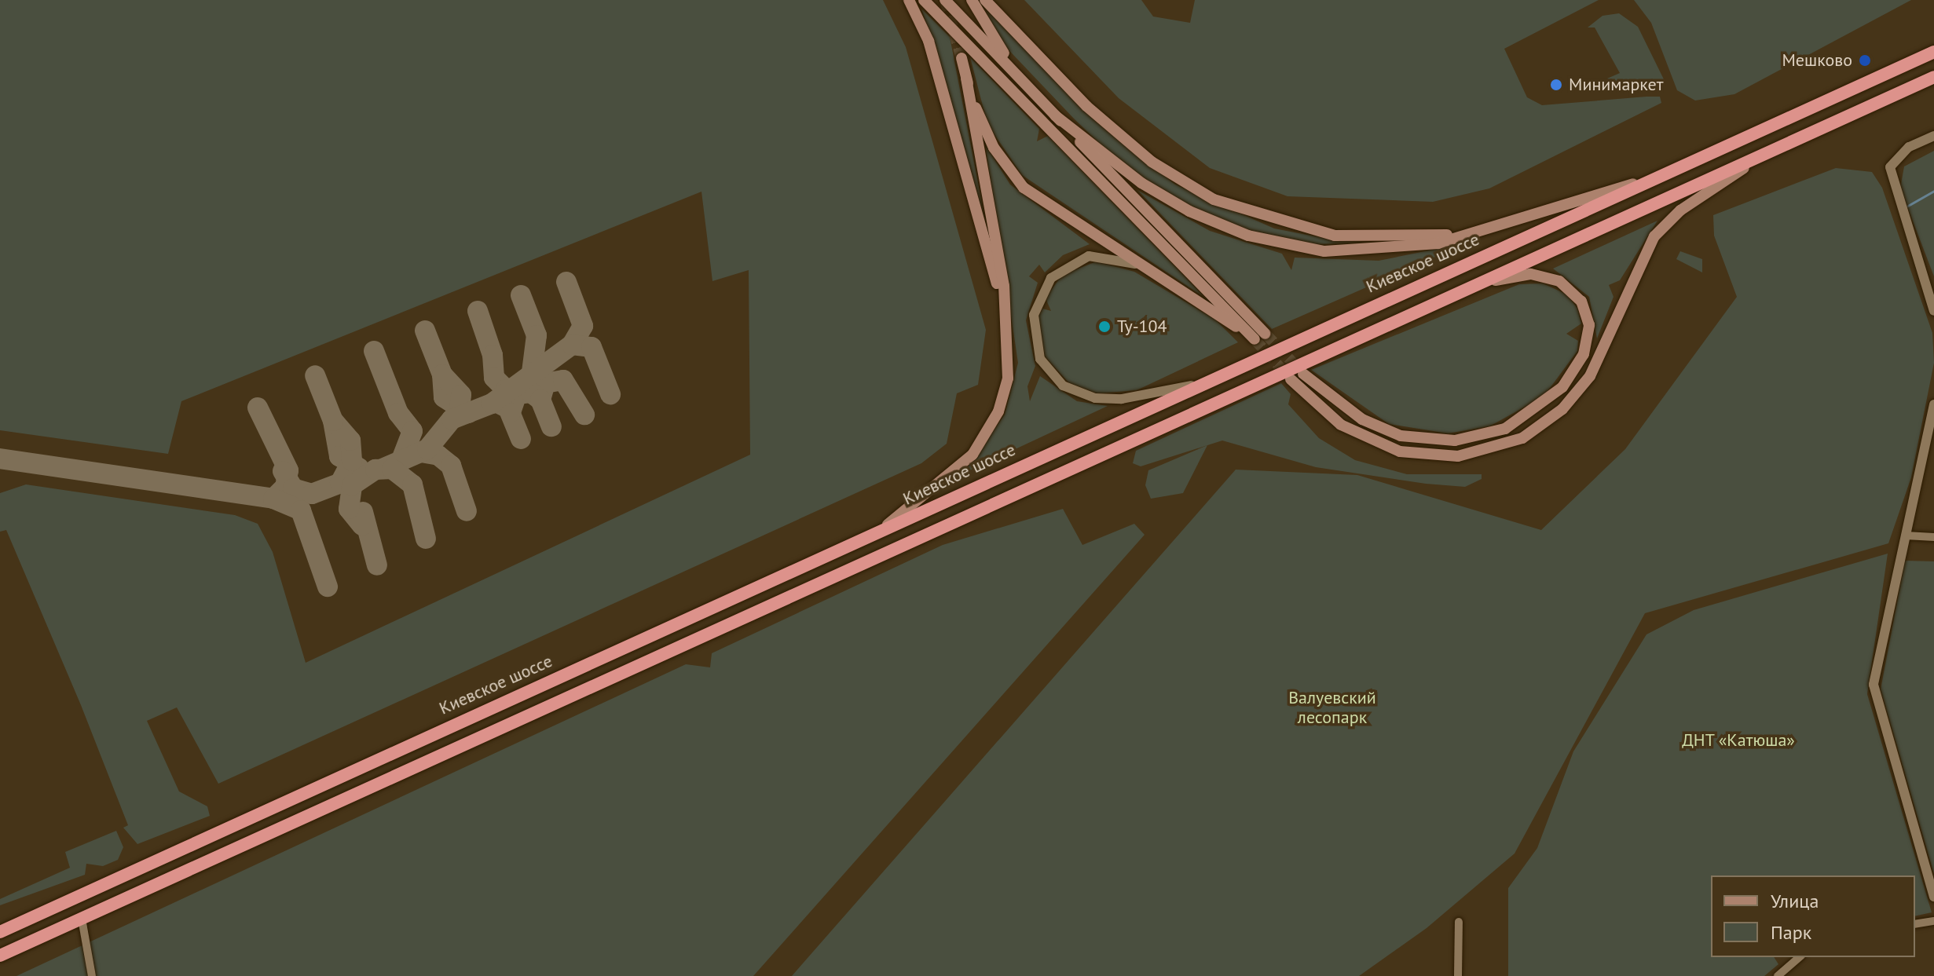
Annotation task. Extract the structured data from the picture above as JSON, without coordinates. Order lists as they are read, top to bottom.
{
  "streets": {
    "highway": ["Киевское шоссе"]
  },
  "parks": ["Валуевский лесопарк", "ДНТ «Катюша»"],
  "places": ["Мешково", "Минимаркет", "Ту-104"],
  "legend": ["Улица", "Парк"]
}
